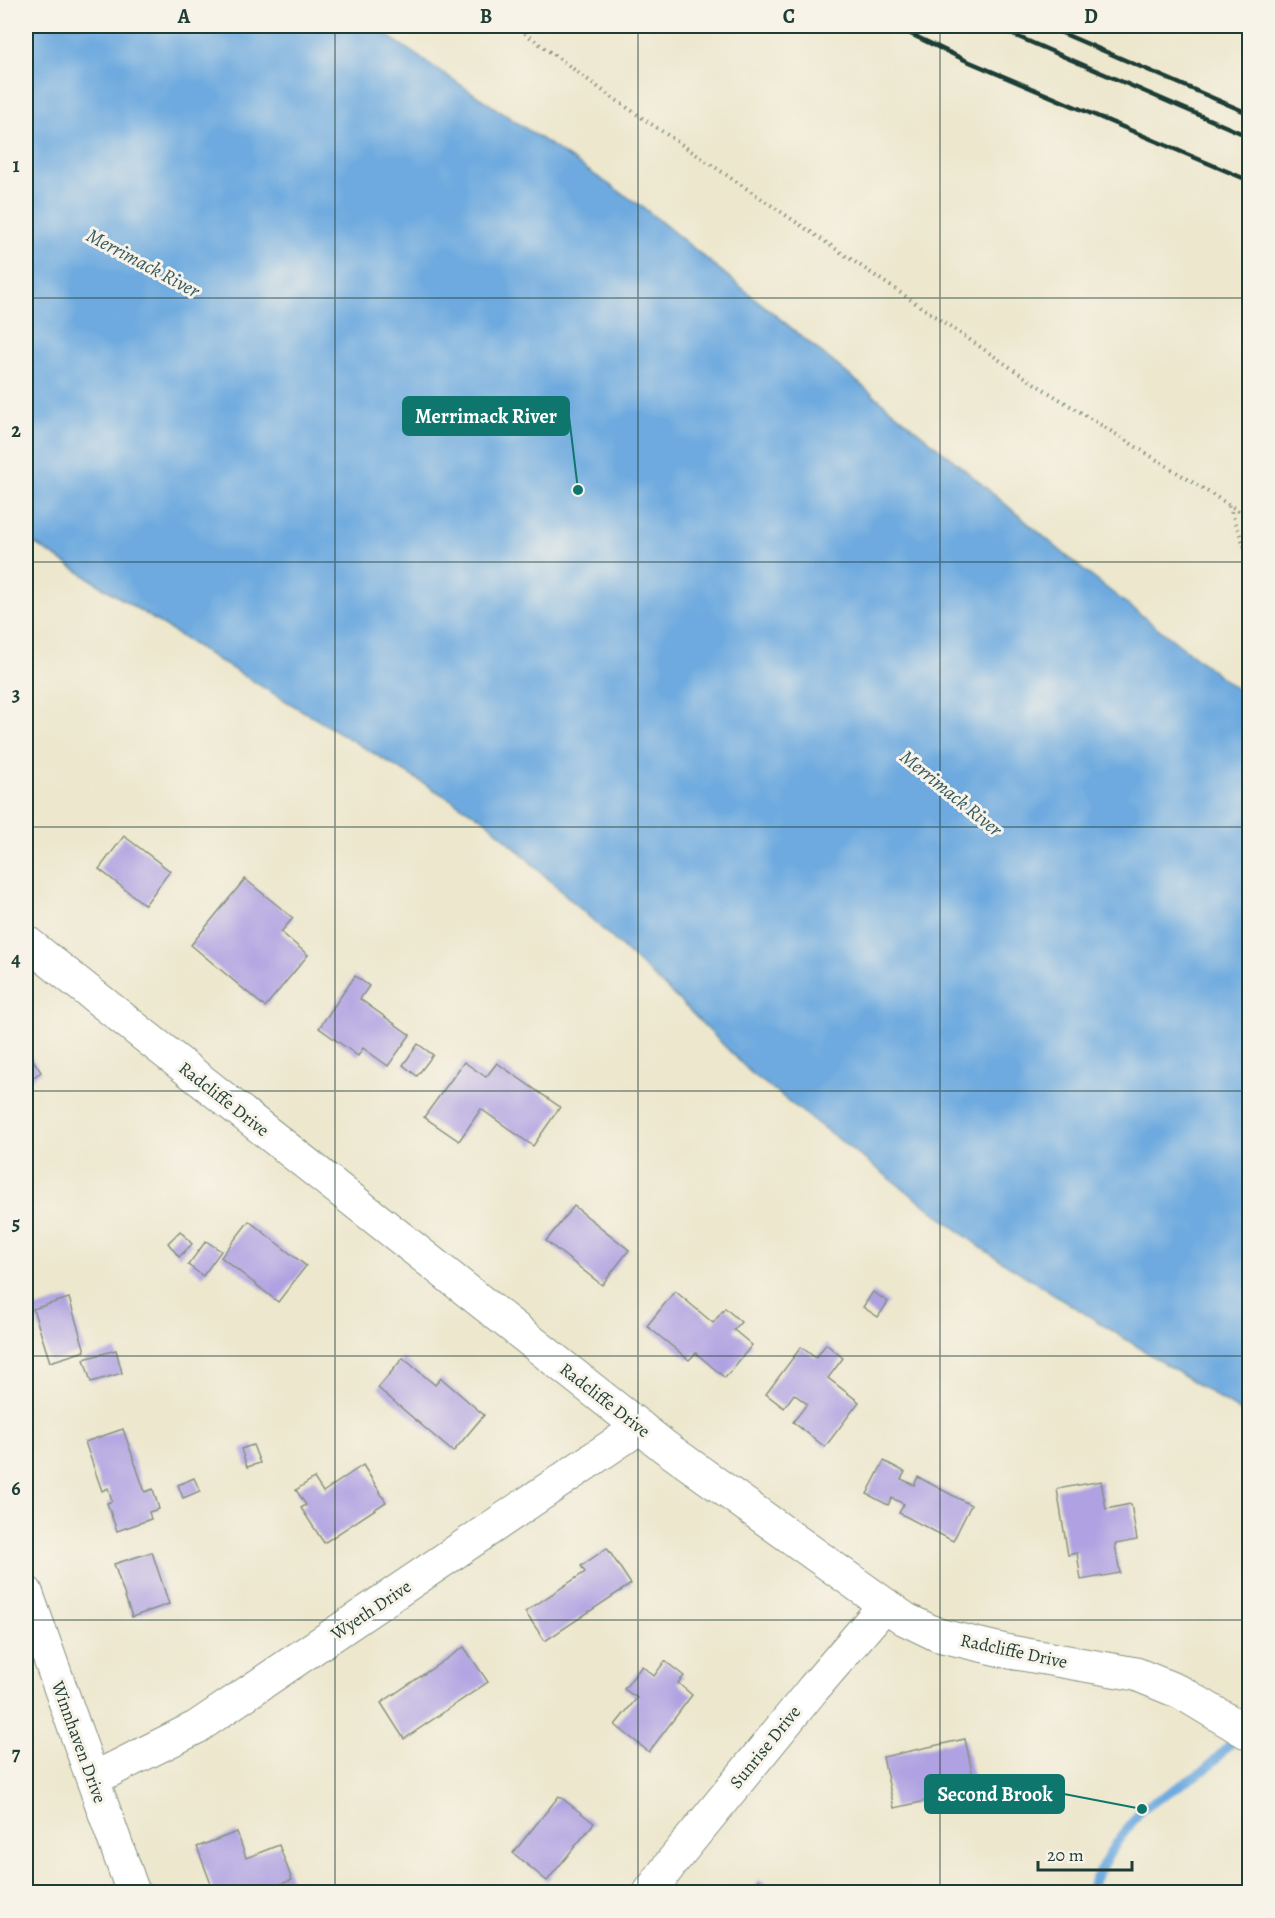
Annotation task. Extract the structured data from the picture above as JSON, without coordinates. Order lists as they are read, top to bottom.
{
  "streets": {
    "street": [
      "Radcliffe Drive",
      "Wyeth Drive",
      "Winnhaven Drive",
      "Sunrise Drive"
    ]
  },
  "crossings": [
    ["Radcliffe Drive", "Wyeth Drive"],
    ["Radcliffe Drive", "Sunrise Drive"],
    ["Wyeth Drive", "Winnhaven Drive"]
  ],
  "water": ["Merrimack River"],
  "places": ["Merrimack River", "Second Brook"],
  "scale_bar": "20 m",
  "grid": {
    "columns": [
      "A",
      "B",
      "C",
      "D"
    ],
    "rows": [
      "1",
      "2",
      "3",
      "4",
      "5",
      "6",
      "7"
    ]
  }
}
